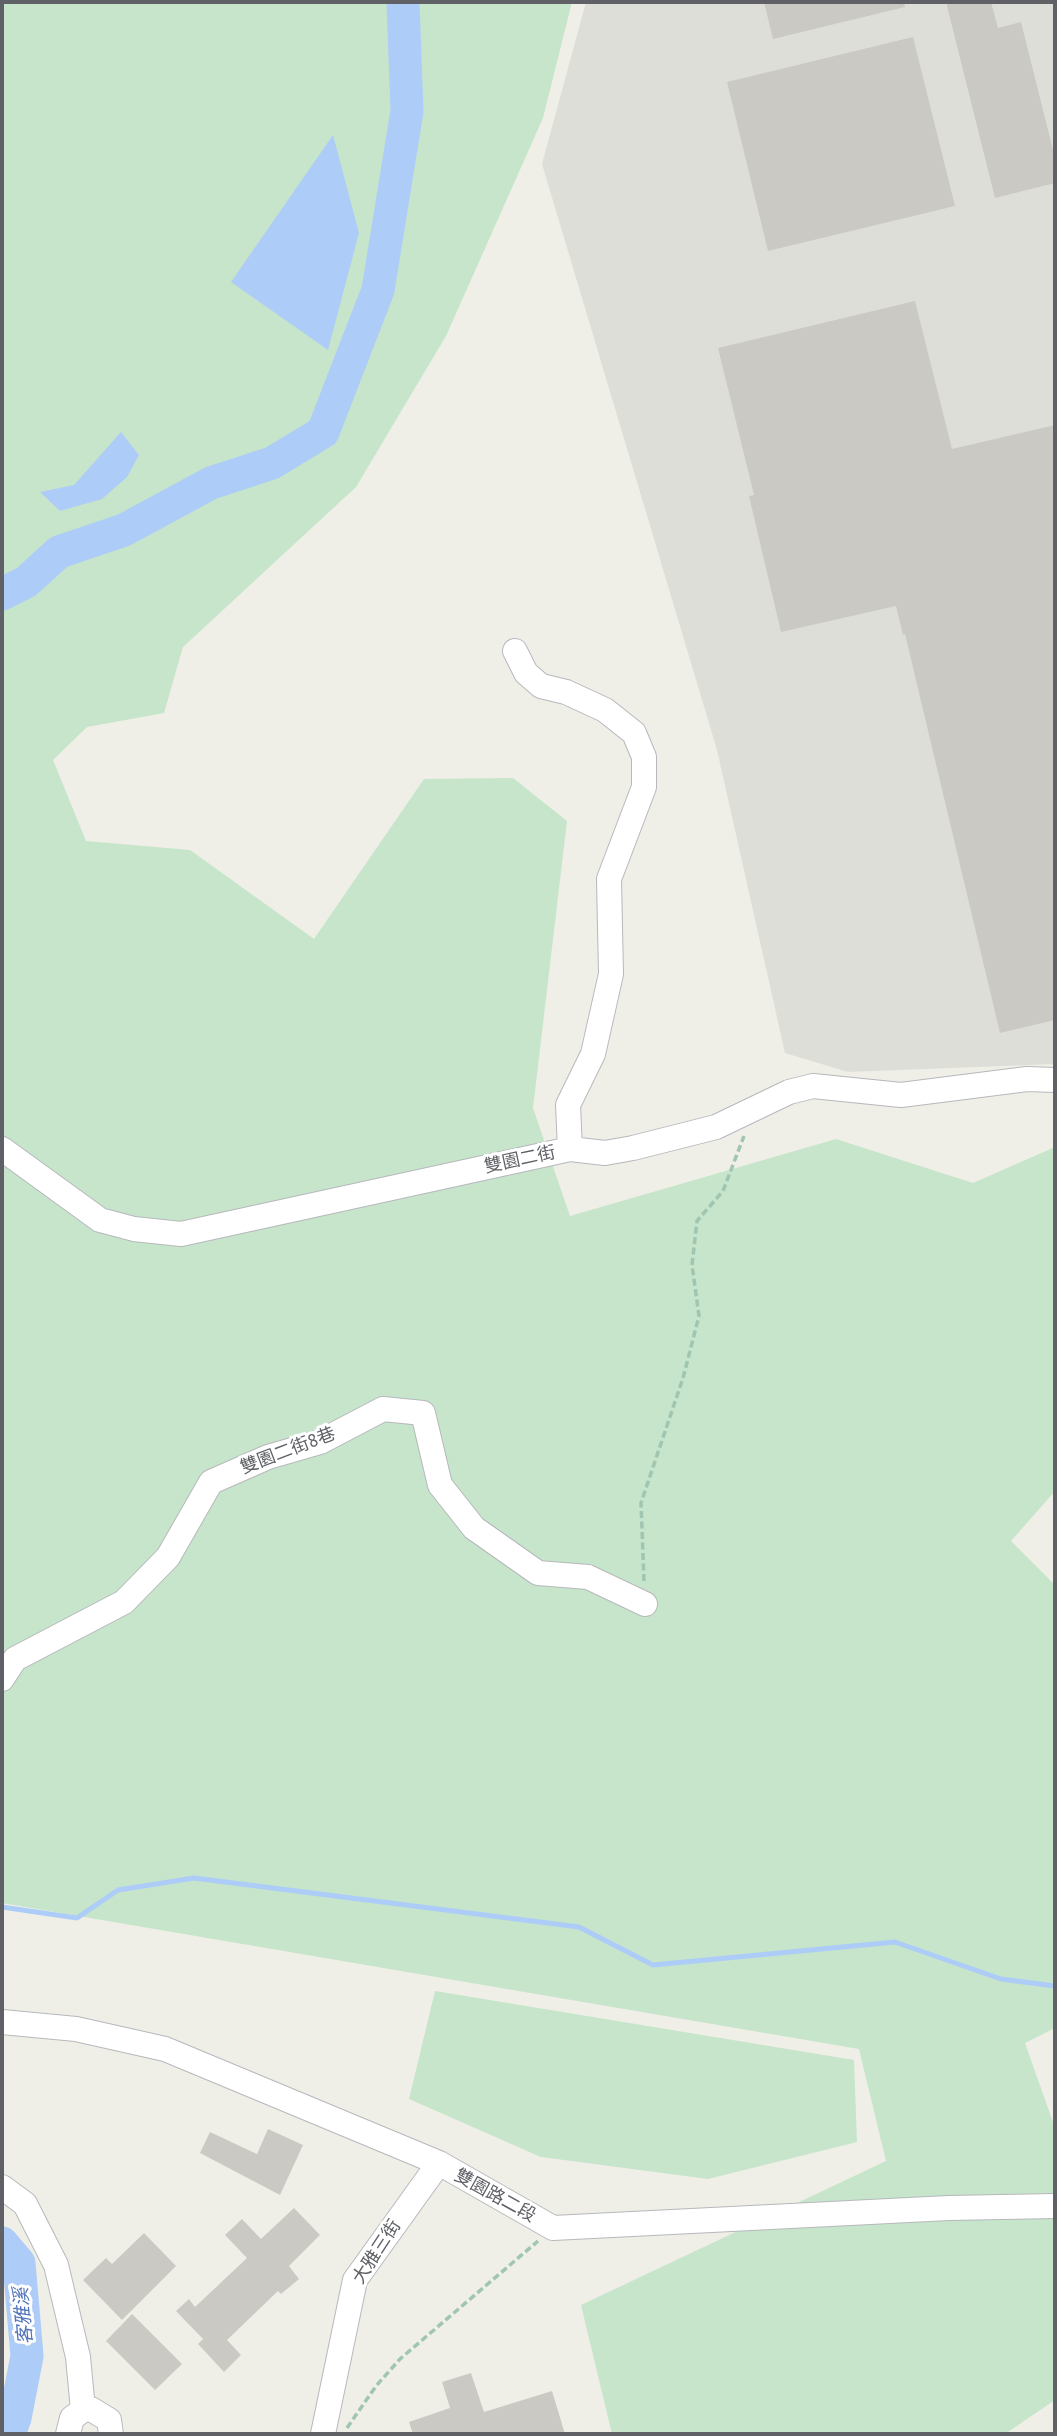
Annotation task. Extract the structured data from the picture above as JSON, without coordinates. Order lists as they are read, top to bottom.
{
  "streets": {
    "street": [
      "雙園二街",
      "雙園二街8巷",
      "雙園路二段",
      "大雅三街"
    ]
  },
  "crossings": [
    ["雙園路二段", "大雅三街"]
  ],
  "water": ["客雅溪"]
}
